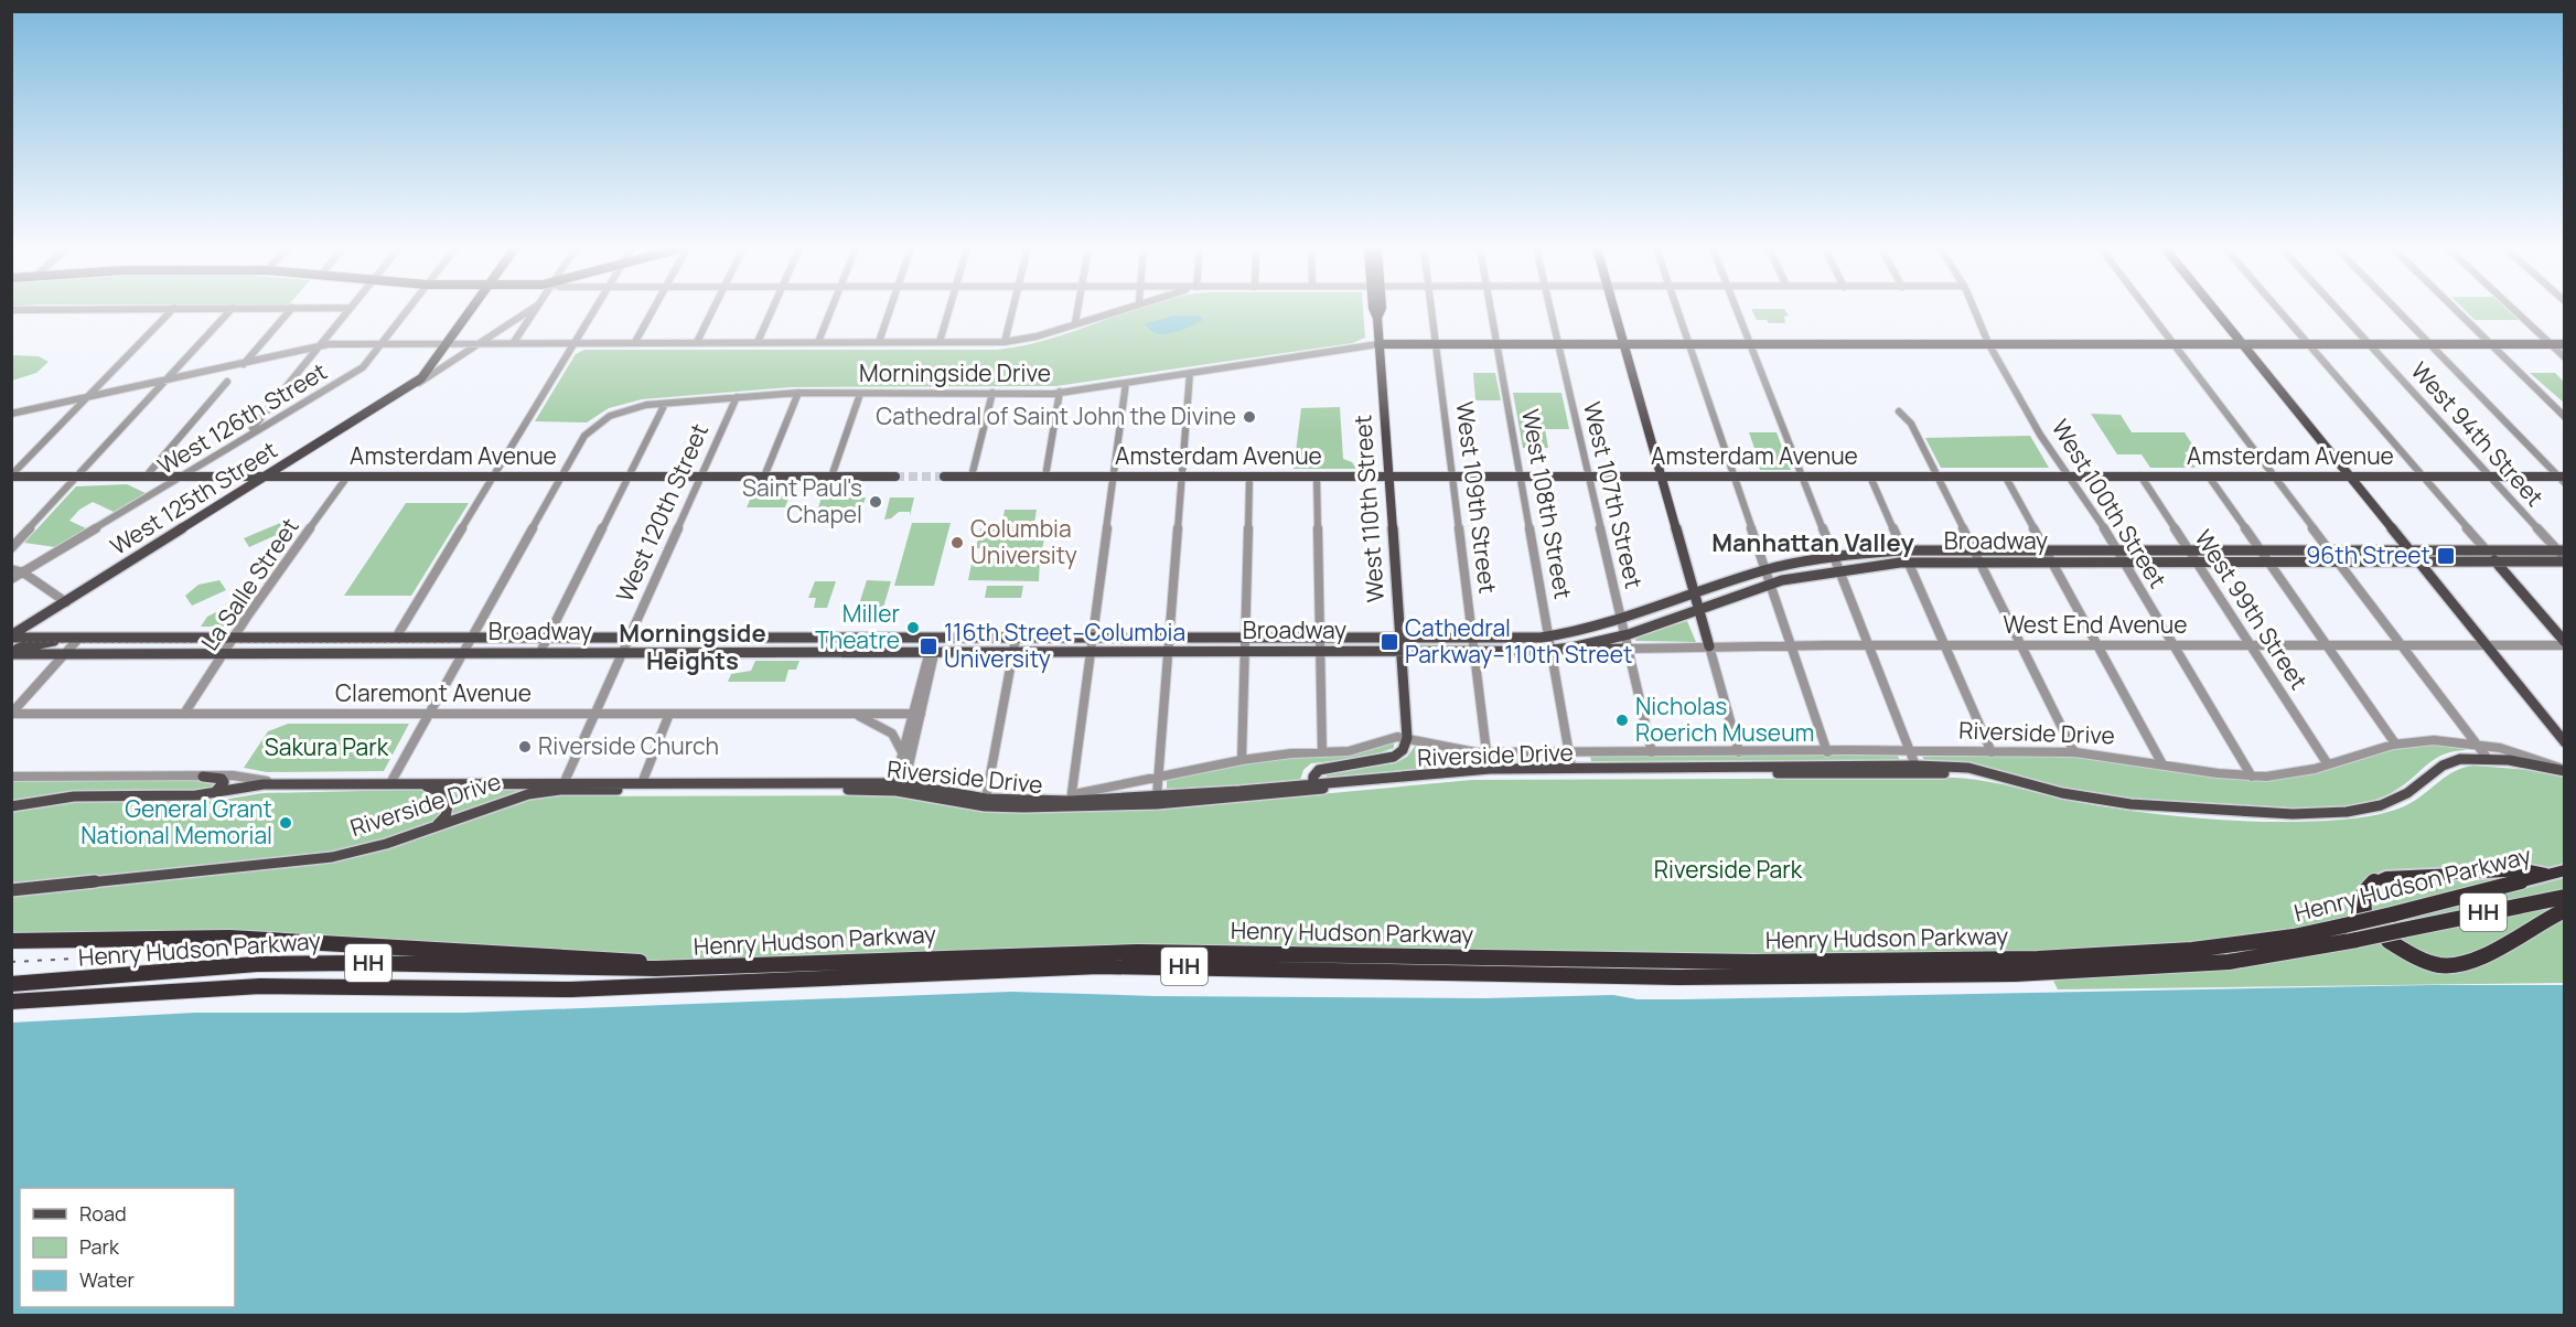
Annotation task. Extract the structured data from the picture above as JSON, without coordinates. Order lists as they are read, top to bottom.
{
  "streets": {
    "highway": ["Henry Hudson Parkway", "HH"],
    "main road": [
      "Amsterdam Avenue",
      "West 125th Street",
      "West 110th Street",
      "Broadway",
      "Riverside Drive"
    ],
    "street": [
      "Morningside Drive",
      "West 126th Street",
      "West 94th Street",
      "West 107th Street",
      "West 109th Street",
      "West 108th Street",
      "West 100th Street",
      "West 120th Street",
      "La Salle Street",
      "West 99th Street",
      "West End Avenue",
      "Claremont Avenue"
    ]
  },
  "crossings": [
    ["Morningside Drive", "Amsterdam Avenue"],
    ["Morningside Drive", "West 110th Street"],
    ["Morningside Drive", "West 120th Street"],
    ["Morningside Drive", "Broadway"],
    ["Morningside Drive", "Claremont Avenue"],
    ["Morningside Drive", "Riverside Drive"],
    ["West 126th Street", "Amsterdam Avenue"],
    ["West 94th Street", "Amsterdam Avenue"],
    ["West 94th Street", "Broadway"],
    ["Amsterdam Avenue", "West 107th Street"],
    ["Amsterdam Avenue", "West 109th Street"],
    ["Amsterdam Avenue", "West 125th Street"],
    ["Amsterdam Avenue", "West 108th Street"],
    ["Amsterdam Avenue", "West 100th Street"],
    ["Amsterdam Avenue", "West 110th Street"],
    ["Amsterdam Avenue", "West 120th Street"],
    ["Amsterdam Avenue", "La Salle Street"],
    ["Amsterdam Avenue", "West 99th Street"],
    ["West 107th Street", "Broadway"],
    ["West 107th Street", "West End Avenue"],
    ["West 107th Street", "Riverside Drive"],
    ["West 109th Street", "Broadway"],
    ["West 109th Street", "Riverside Drive"],
    ["West 125th Street", "Broadway"],
    ["West 108th Street", "Broadway"],
    ["West 108th Street", "Riverside Drive"],
    ["West 100th Street", "Broadway"],
    ["West 100th Street", "West End Avenue"],
    ["West 100th Street", "Riverside Drive"],
    ["West 110th Street", "Broadway"],
    ["West 110th Street", "Riverside Drive"],
    ["West 120th Street", "Broadway"],
    ["West 120th Street", "Claremont Avenue"],
    ["West 120th Street", "Riverside Drive"],
    ["Broadway", "La Salle Street"],
    ["Broadway", "West 99th Street"],
    ["La Salle Street", "Claremont Avenue"],
    ["West 99th Street", "West End Avenue"],
    ["West 99th Street", "Riverside Drive"]
  ],
  "districts": ["Manhattan Valley", "Morningside Heights"],
  "parks": ["Sakura Park", "Riverside Park"],
  "places": {
    "other": [
      "Cathedral of Saint John the Divine",
      "Saint Paul's Chapel",
      "Columbia University",
      "Miller Theatre",
      "Nicholas Roerich Museum",
      "Riverside Church",
      "General Grant National Memorial"
    ],
    "transit": ["96th Street", "Cathedral Parkway–110th Street", "116th Street–Columbia University"]
  },
  "legend": ["Road", "Park", "Water"]
}
